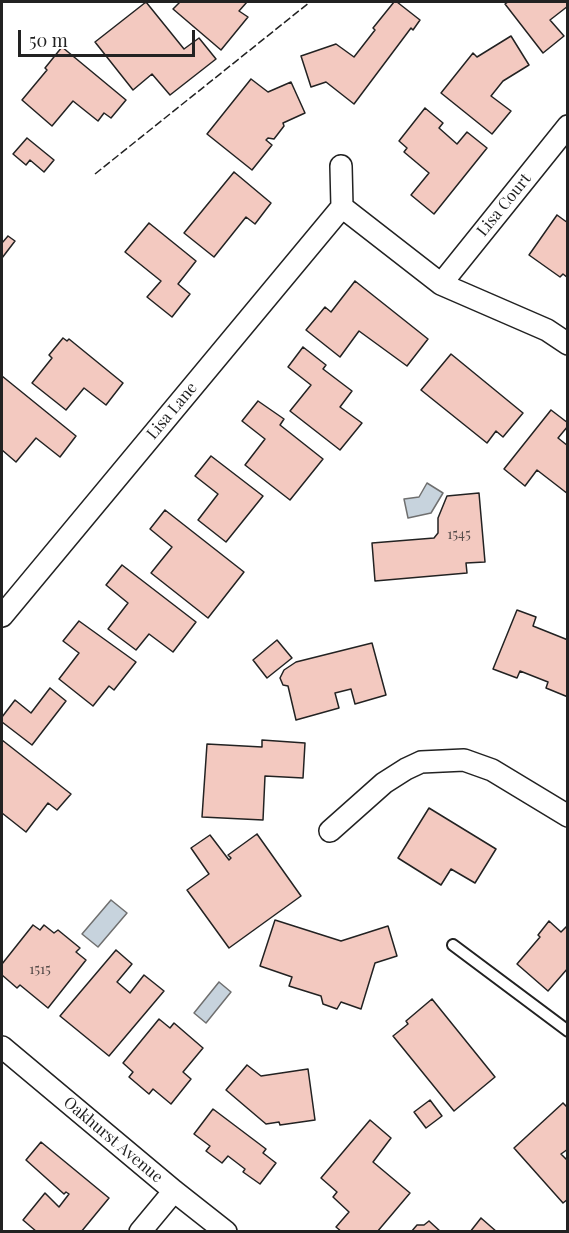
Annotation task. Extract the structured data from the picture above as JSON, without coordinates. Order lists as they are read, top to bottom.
{
  "streets": {
    "street": ["Lisa Court", "Lisa Lane", "Oakhurst Avenue"]
  },
  "house_numbers": ["1545", "1515"],
  "scale_bar": "50 m"
}
